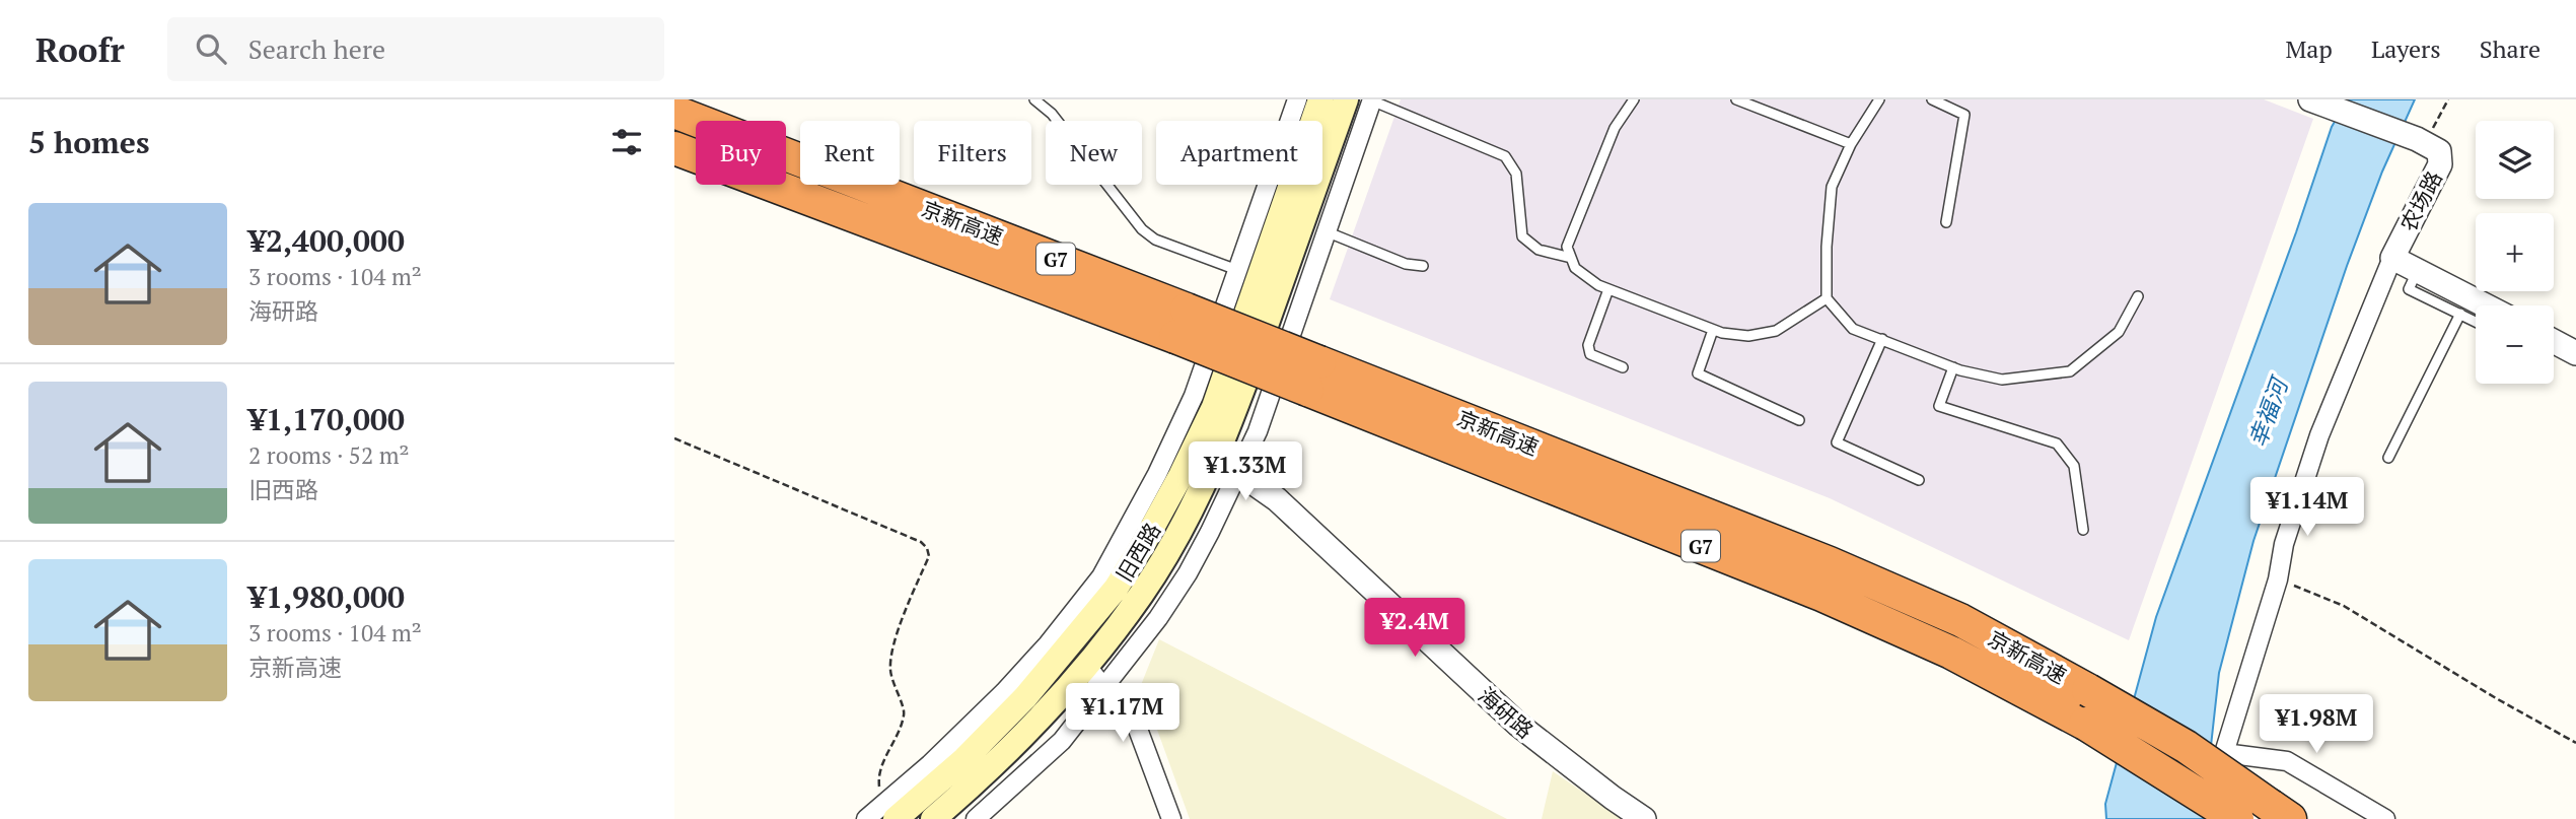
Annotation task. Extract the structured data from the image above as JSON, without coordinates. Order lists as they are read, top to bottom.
{
  "streets": {
    "highway": ["京新高速", "G7"],
    "main road": ["旧西路"],
    "street": ["农场路", "海研路"]
  },
  "crossings": [
    ["旧西路", "海研路"]
  ],
  "water": ["幸福河"],
  "page": {
    "header": "Roofr",
    "search": "Search here",
    "nav": ["Map", "Layers", "Share"],
    "heading": "5 homes",
    "map_buttons": ["+", "−"],
    "chip": [
      "Buy",
      "Rent",
      "Filters",
      "New",
      "Apartment"
    ],
    "list": [
      {
        "name": "¥2,400,000",
        "note": "3 rooms · 104 m² · 海研路"
      },
      {
        "name": "¥1,170,000",
        "note": "2 rooms · 52 m² · 旧西路"
      },
      {
        "name": "¥1,980,000",
        "note": "3 rooms · 104 m² · 京新高速"
      }
    ],
    "price": [
      "¥1.33M",
      "¥1.14M",
      "¥2.4M",
      "¥1.17M",
      "¥1.98M"
    ]
  }
}
